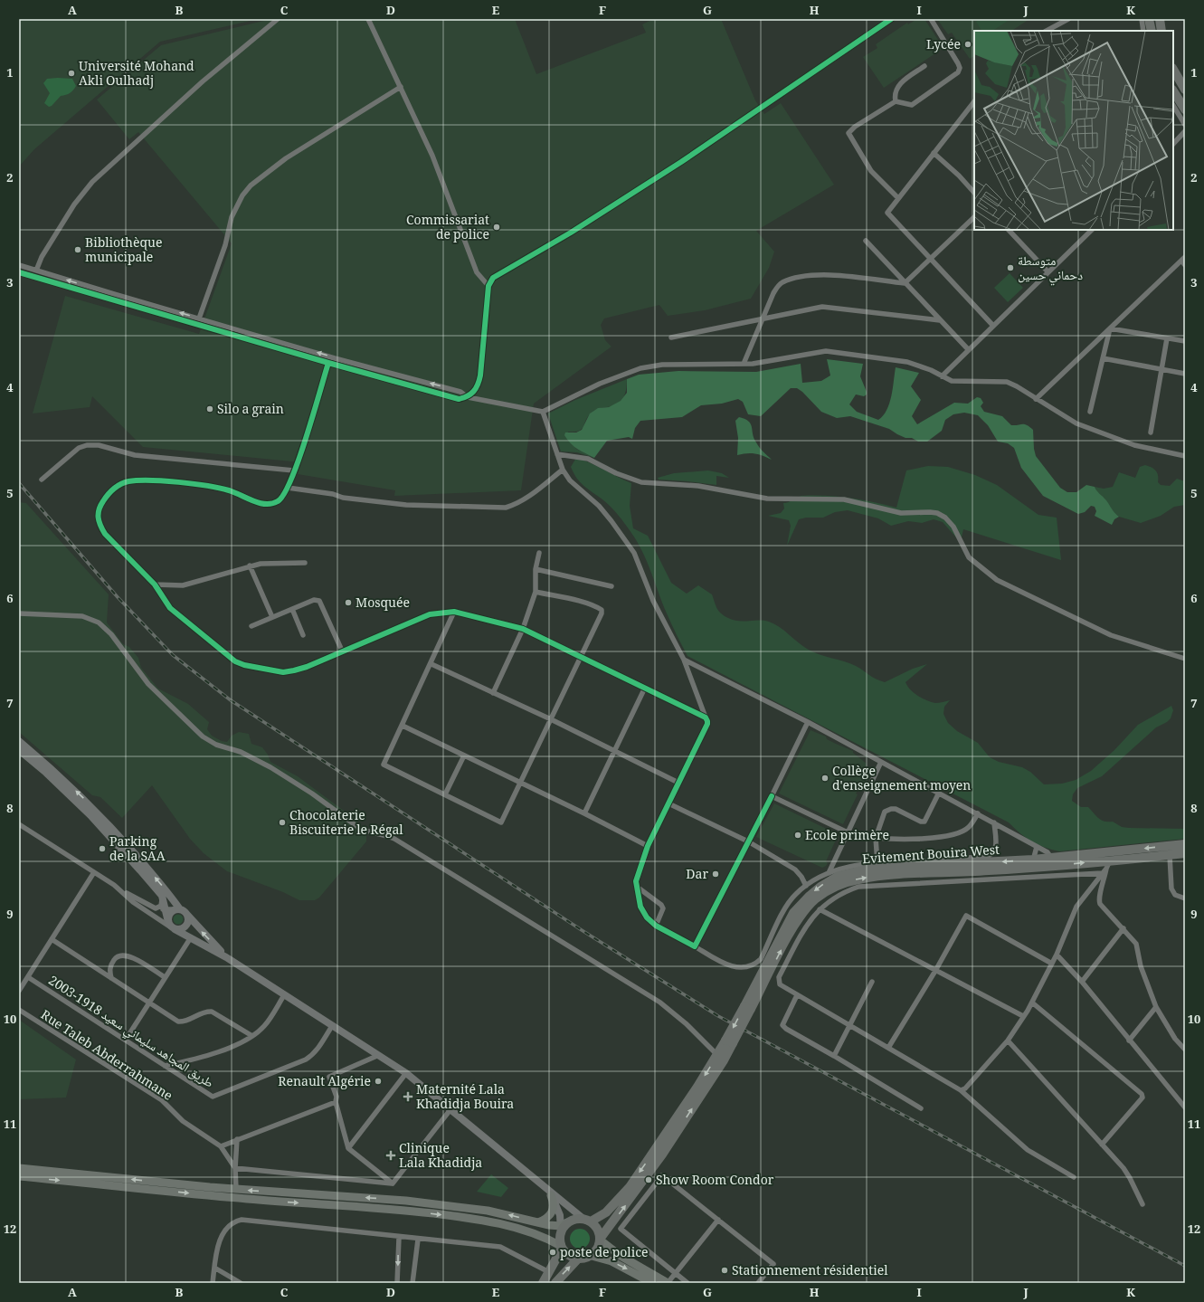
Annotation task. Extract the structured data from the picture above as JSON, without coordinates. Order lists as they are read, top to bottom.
{
  "streets": {
    "highway": ["Evitement Bouira West"],
    "street": ["طريق المجاهد سليماني سعيد 1918-2003", "Rue Taleb Abderrahmane"]
  },
  "places": {
    "other": [
      "Lycée",
      "Université Mohand Akli Oulhadj",
      "Commissariat de police",
      "Bibliothèque municipale",
      "متوسطة دحماني حسين",
      "Silo a grain",
      "Mosquée",
      "Collège d'enseignement moyen",
      "Chocolaterie Biscuiterie le Régal",
      "Ecole primère",
      "Parking de la SAA",
      "Dar",
      "Renault Algérie",
      "Show Room Condor",
      "poste de police",
      "Stationnement résidentiel"
    ],
    "health": ["Maternité Lala Khadidja Bouira", "Clinique Lala Khadidja"]
  },
  "grid": {
    "columns": [
      "A",
      "B",
      "C",
      "D",
      "E",
      "F",
      "G",
      "H",
      "I",
      "J",
      "K"
    ],
    "rows": [
      "1",
      "2",
      "3",
      "4",
      "5",
      "6",
      "7",
      "8",
      "9",
      "10",
      "11",
      "12"
    ]
  }
}
